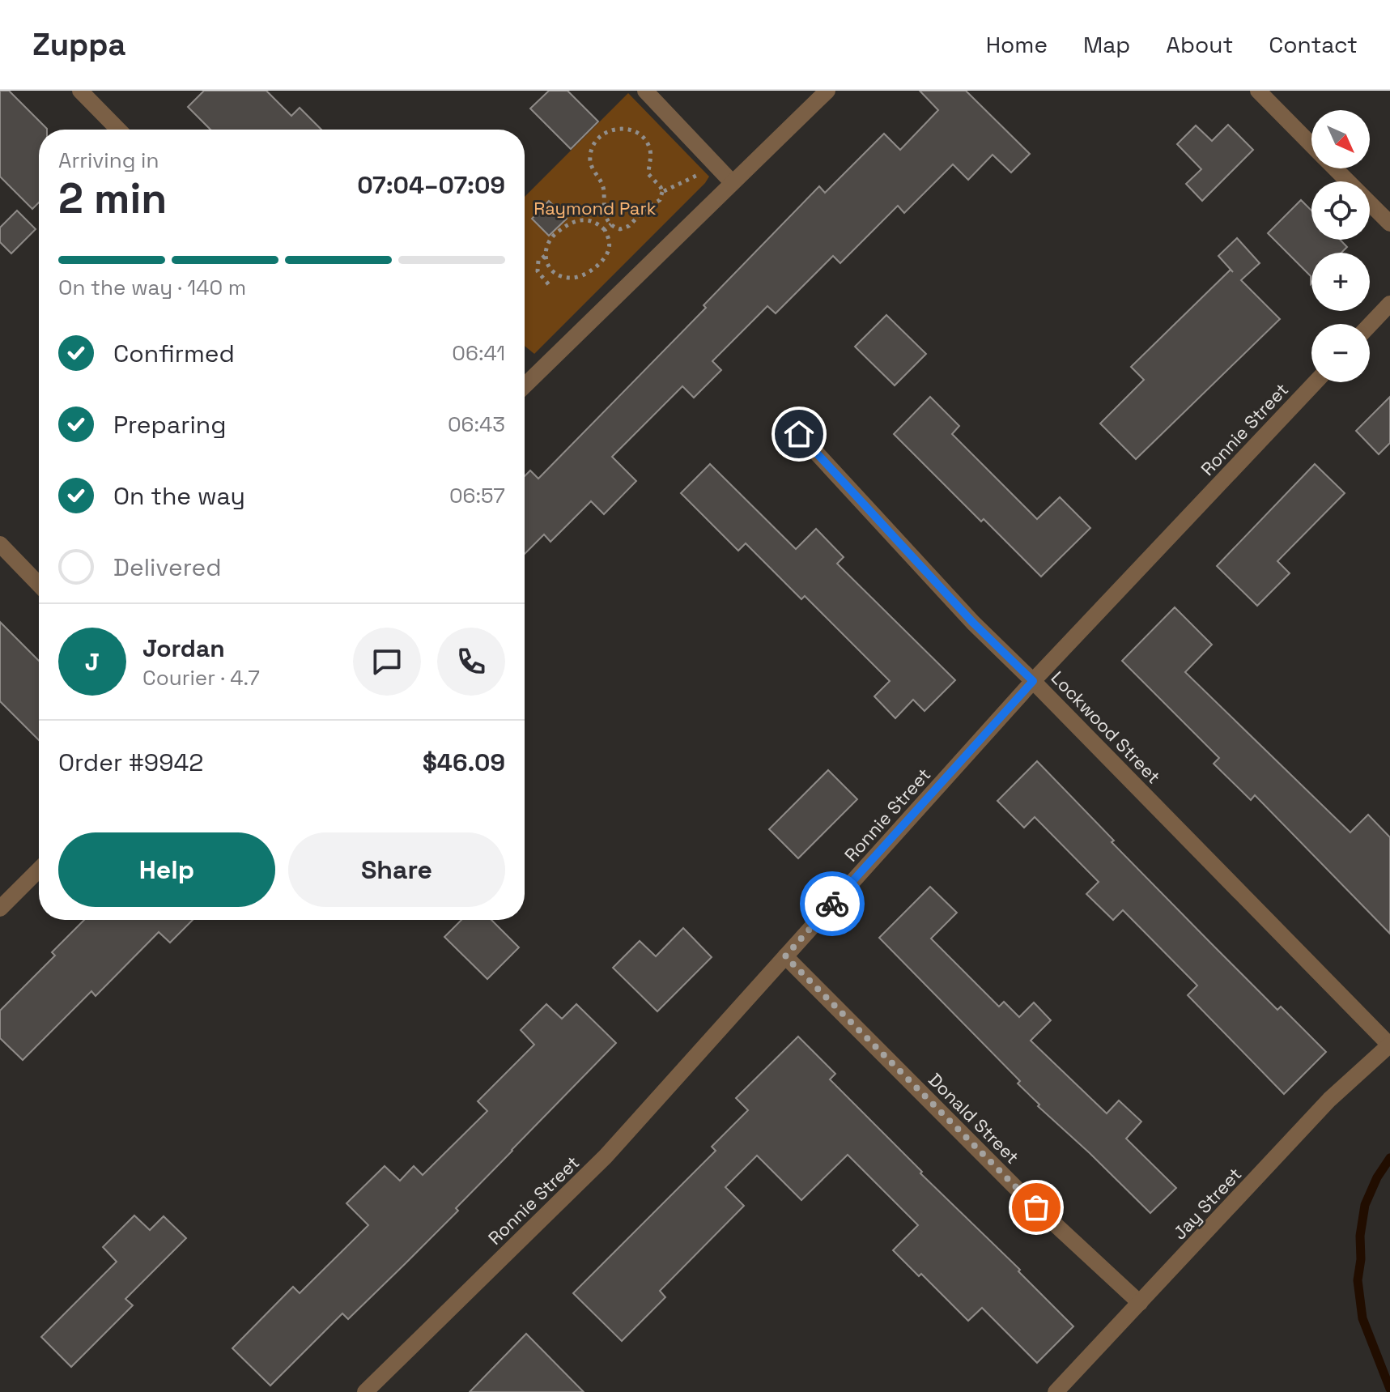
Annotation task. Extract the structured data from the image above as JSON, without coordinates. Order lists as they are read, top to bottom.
{
  "streets": {
    "street": [
      "Ronnie Street",
      "Lockwood Street",
      "Donald Street",
      "Jay Street"
    ]
  },
  "crossings": [
    ["Ronnie Street", "Lockwood Street"],
    ["Ronnie Street", "Donald Street"],
    ["Lockwood Street", "Jay Street"],
    ["Donald Street", "Jay Street"]
  ],
  "parks": ["Raymond Park"],
  "north": "bottom right",
  "page": {
    "header": "Zuppa",
    "nav": [
      "Home",
      "Map",
      "About",
      "Contact"
    ],
    "map_buttons": ["+", "−"],
    "heading": ["2 min", "Arriving in", "07:04–07:09"],
    "panel": [
      "Jordan",
      "Courier · 4.7",
      "Order #9942",
      "$46.09"
    ],
    "bar": "On the way · 140 m",
    "list": [
      ["Confirmed", "06:41"],
      ["Preparing", "06:43"],
      ["On the way", "06:57"],
      "Delivered"
    ],
    "round": "J",
    "buttons": ["Help", "Share"]
  }
}
